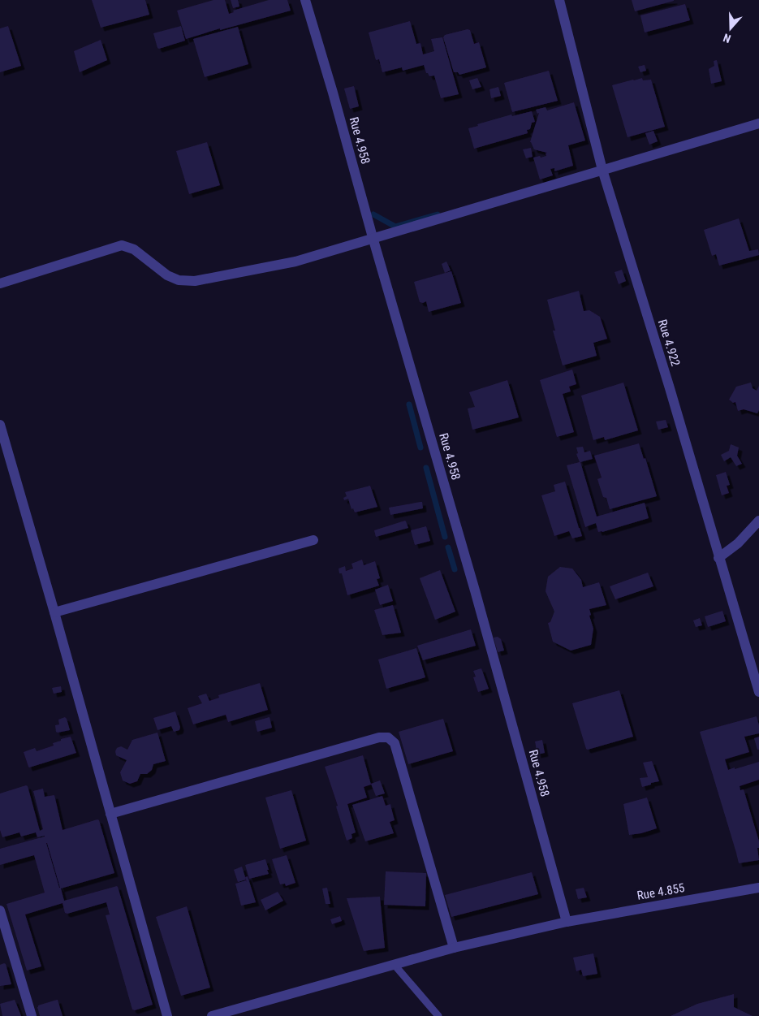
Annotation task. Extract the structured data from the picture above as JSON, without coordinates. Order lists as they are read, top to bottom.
{
  "streets": {
    "street": ["Rue 4.958", "Rue 4.922", "Rue 4.855"]
  },
  "crossings": [
    ["Rue 4.958", "Rue 4.855"]
  ],
  "north": "bottom"
}
